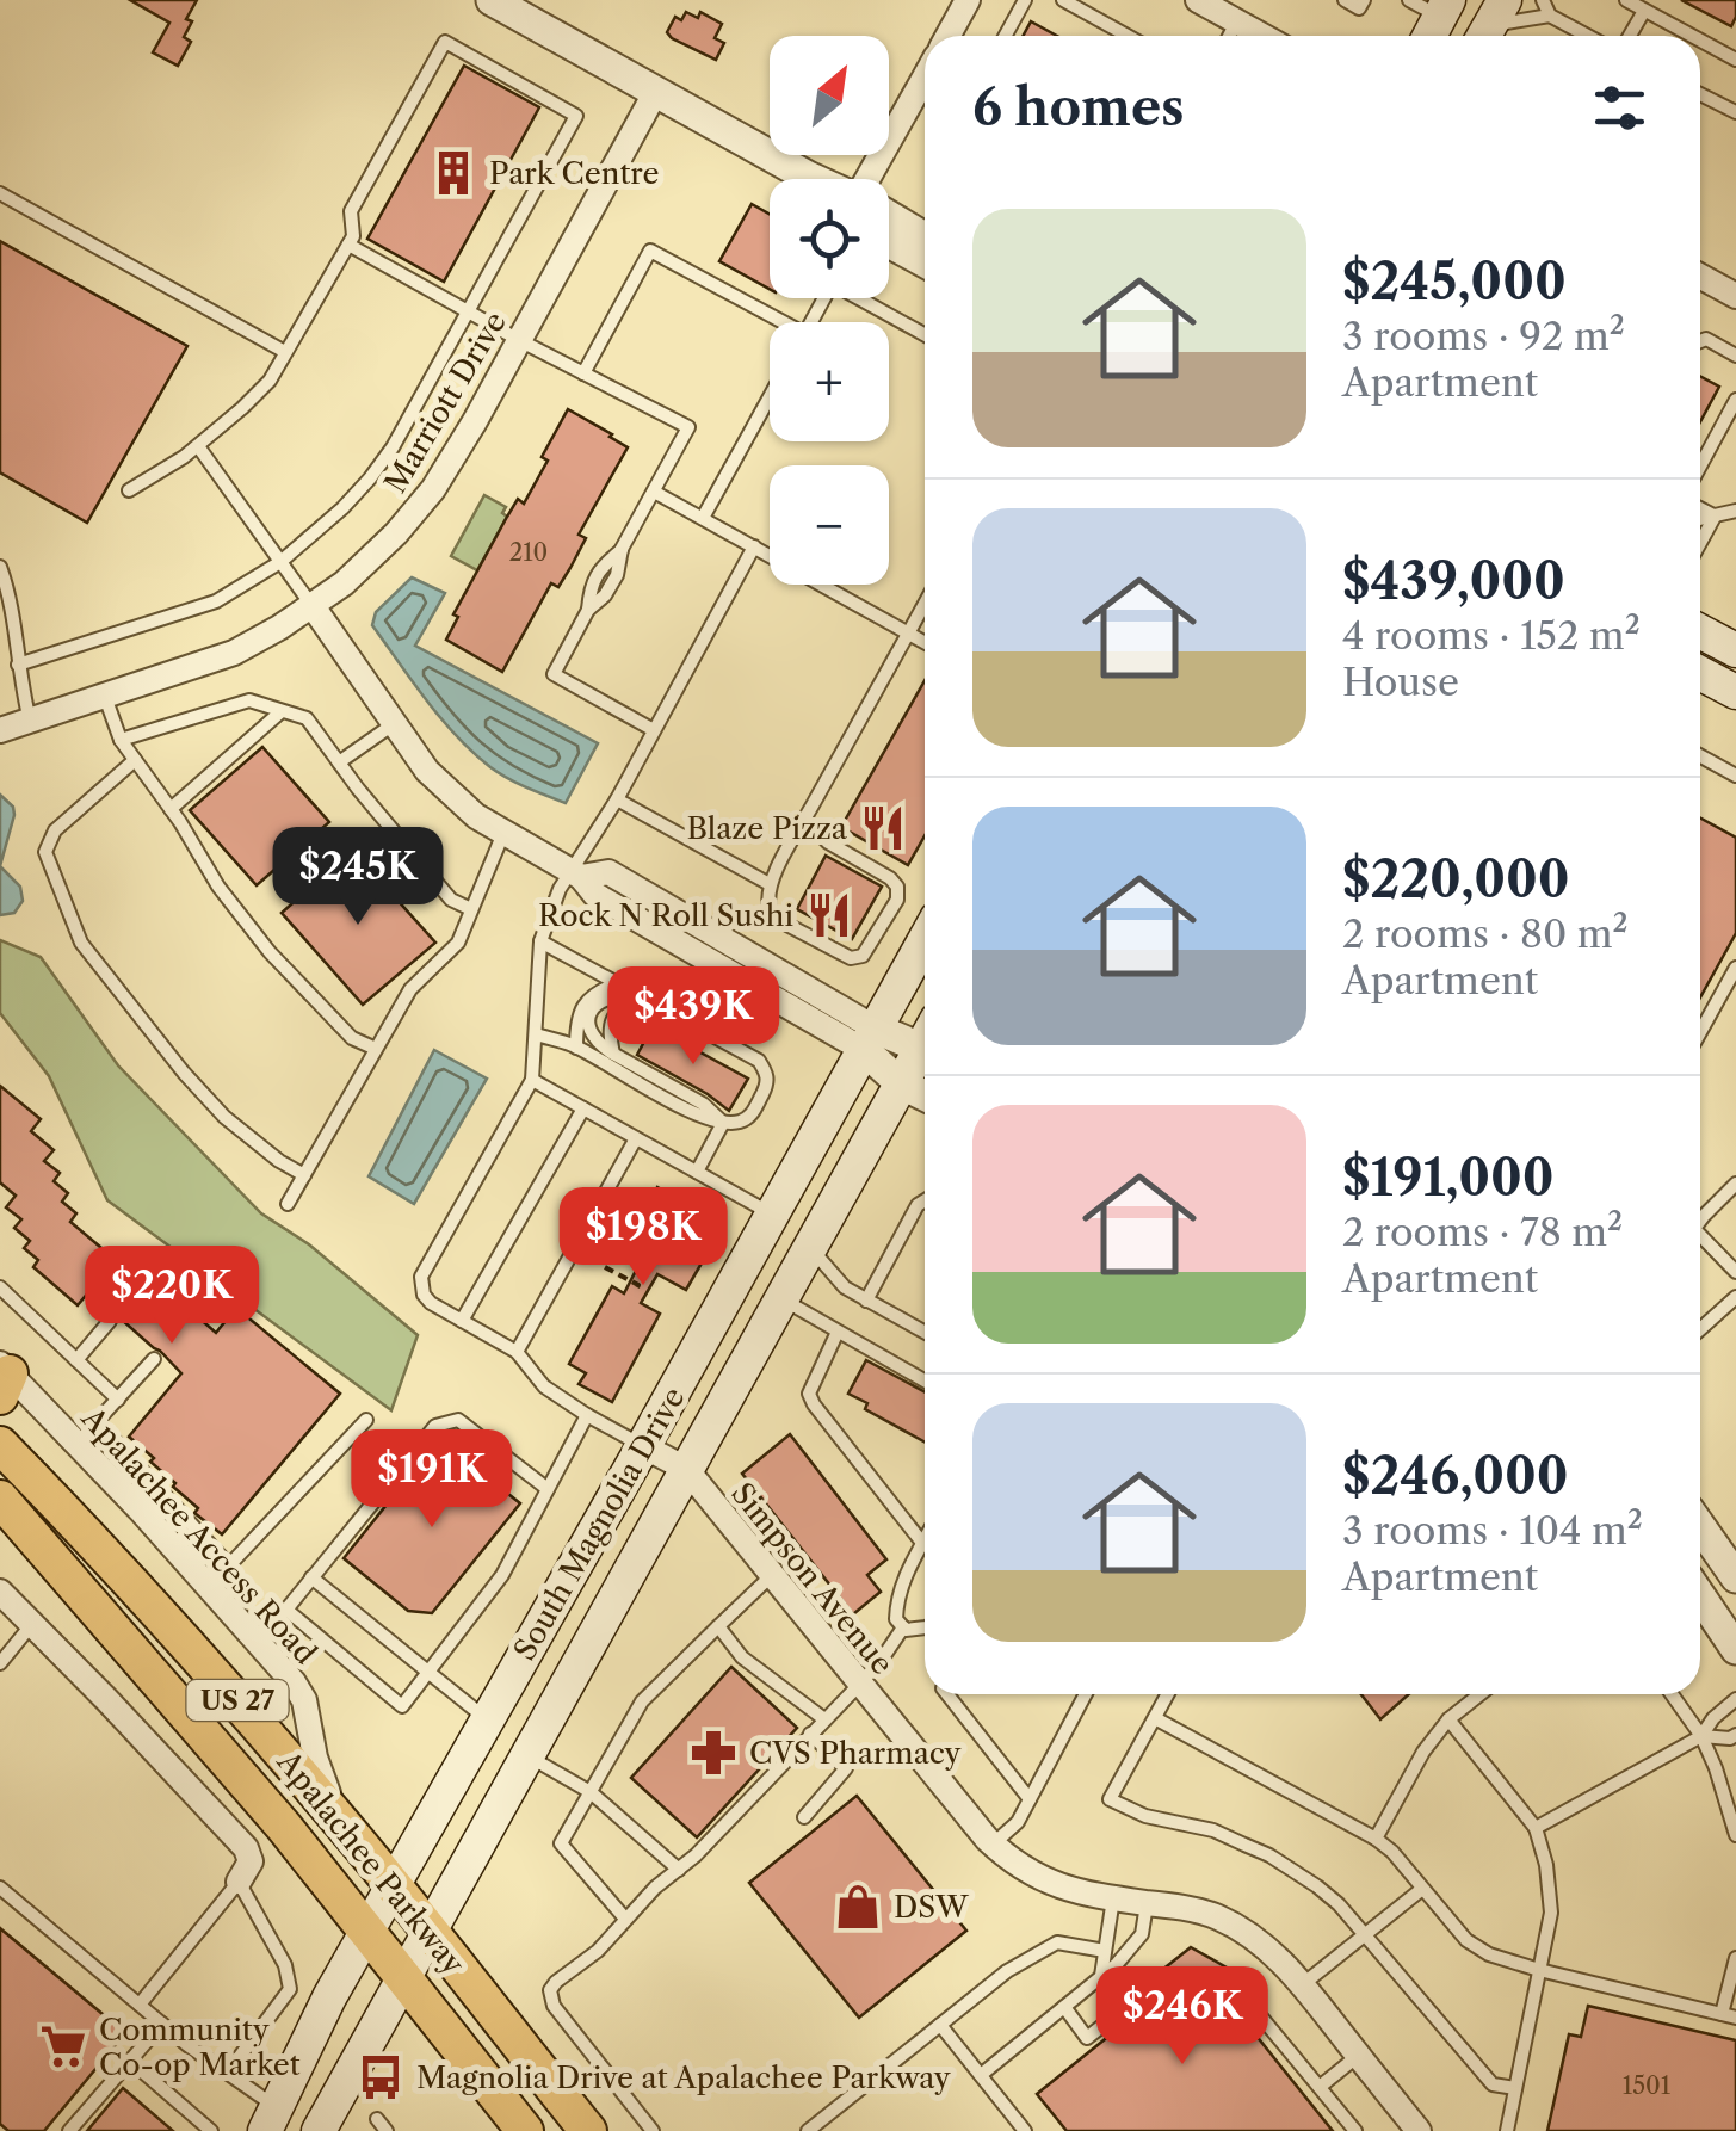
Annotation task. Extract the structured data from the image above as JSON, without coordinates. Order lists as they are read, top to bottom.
{
  "streets": {
    "main road": ["South Magnolia Drive", "US 27", "Apalachee Parkway"],
    "street": ["Marriott Drive", "Apalachee Access Road", "Simpson Avenue"]
  },
  "crossings": [
    ["South Magnolia Drive", "Simpson Avenue"],
    ["South Magnolia Drive", "Apalachee Parkway"],
    ["Apalachee Access Road", "Apalachee Parkway"]
  ],
  "places": {
    "building": ["Park Centre"],
    "restaurant": ["Blaze Pizza", "Rock N Roll Sushi"],
    "pharmacy": ["CVS Pharmacy"],
    "shop": ["DSW"],
    "supermarket": ["Community Co-op Market"],
    "bus stop": ["Magnolia Drive at Apalachee Parkway"]
  },
  "house_numbers": ["210", "1501"],
  "north": "top right",
  "page": {
    "map_buttons": ["+", "−"],
    "heading": "6 homes",
    "list": [
      {
        "name": "$245,000",
        "note": "3 rooms · 92 m² · Apartment"
      },
      {
        "name": "$439,000",
        "note": "4 rooms · 152 m² · House"
      },
      {
        "name": "$220,000",
        "note": "2 rooms · 80 m² · Apartment"
      },
      {
        "name": "$191,000",
        "note": "2 rooms · 78 m² · Apartment"
      },
      {
        "name": "$246,000",
        "note": "3 rooms · 104 m² · Apartment"
      }
    ],
    "price": [
      "$245K",
      "$439K",
      "$198K",
      "$220K",
      "$191K",
      "$246K"
    ]
  }
}
